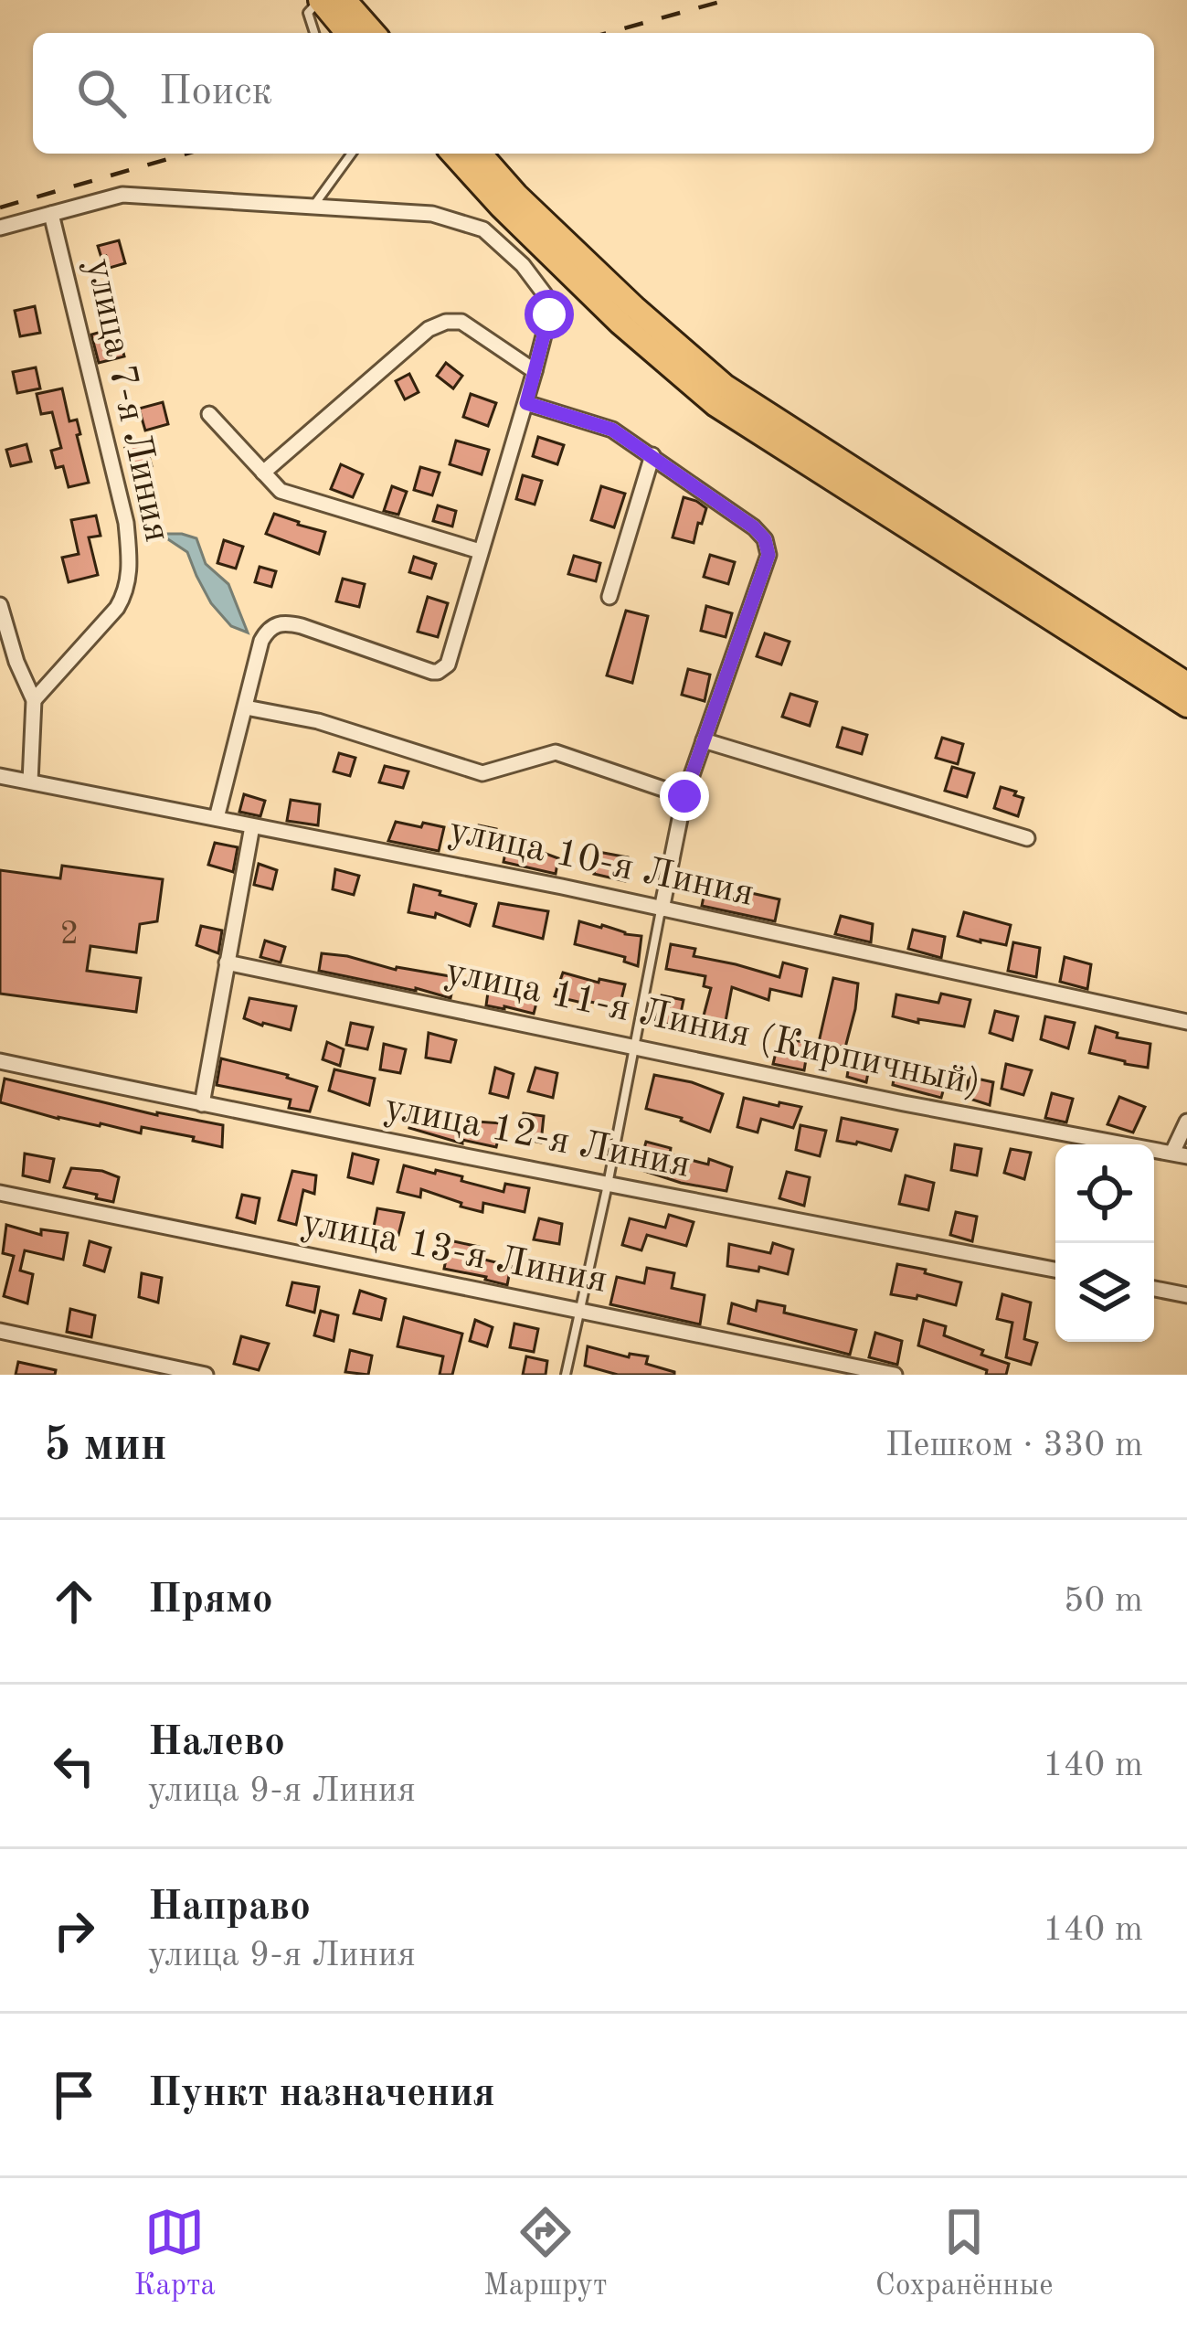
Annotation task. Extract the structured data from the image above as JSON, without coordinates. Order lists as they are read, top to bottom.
{
  "streets": {
    "street": [
      "улица 7-я Линия",
      "улица 10-я Линия",
      "улица 11-я Линия (Кирпичный)",
      "улица 12-я Линия",
      "улица 13-я Линия"
    ]
  },
  "house_numbers": ["2"],
  "page": {
    "search": "Поиск",
    "heading": ["5 мин", "Пешком · 330 m"],
    "list": [
      ["Прямо", "50 m"],
      ["Налево", "улица 9-я Линия", "140 m"],
      ["Направо", "улица 9-я Линия", "140 m"],
      "Пункт назначения"
    ],
    "nav": ["Карта", "Маршрут", "Сохранённые"]
  }
}
